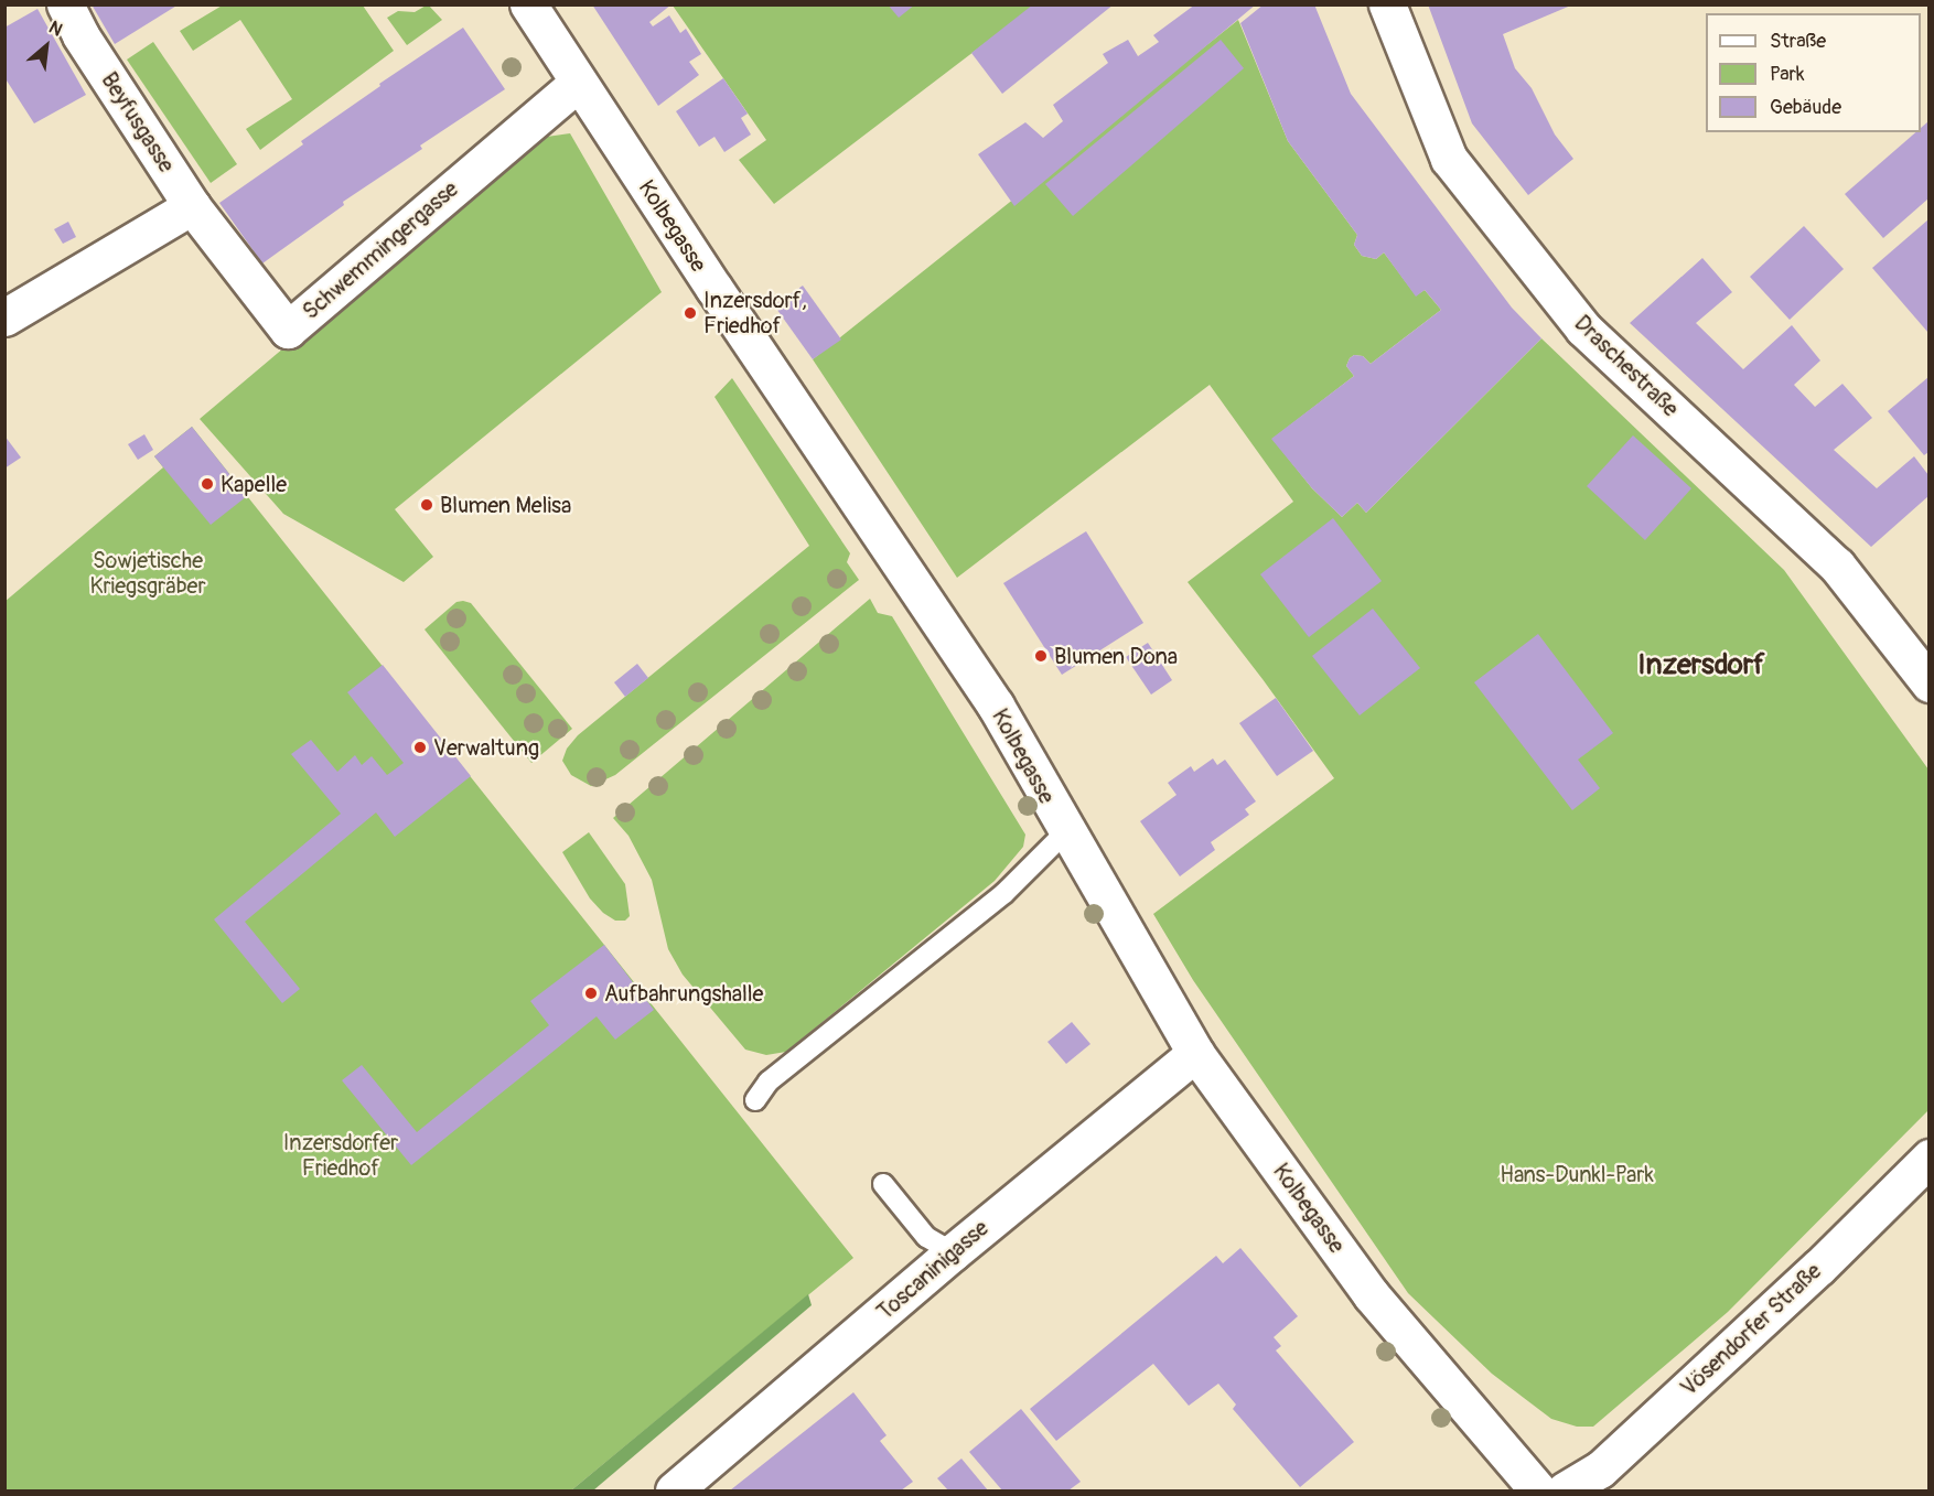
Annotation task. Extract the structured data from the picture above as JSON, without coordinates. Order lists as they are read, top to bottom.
{
  "streets": {
    "main road": [
      "Beyfusgasse",
      "Kolbegasse",
      "Schwemmingergasse",
      "Draschestraße",
      "Toscaninigasse",
      "Vösendorfer Straße"
    ]
  },
  "crossings": [
    ["Beyfusgasse", "Schwemmingergasse"],
    ["Kolbegasse", "Schwemmingergasse"],
    ["Kolbegasse", "Toscaninigasse"]
  ],
  "districts": ["Inzersdorf"],
  "parks": ["Sowjetische Kriegsgräber", "Inzersdorfer Friedhof", "Hans-Dunkl-Park"],
  "places": [
    "Inzersdorf, Friedhof",
    "Kapelle",
    "Blumen Melisa",
    "Blumen Dona",
    "Verwaltung",
    "Aufbahrungshalle"
  ],
  "legend": ["Straße", "Park", "Gebäude"],
  "north": "top right"
}
